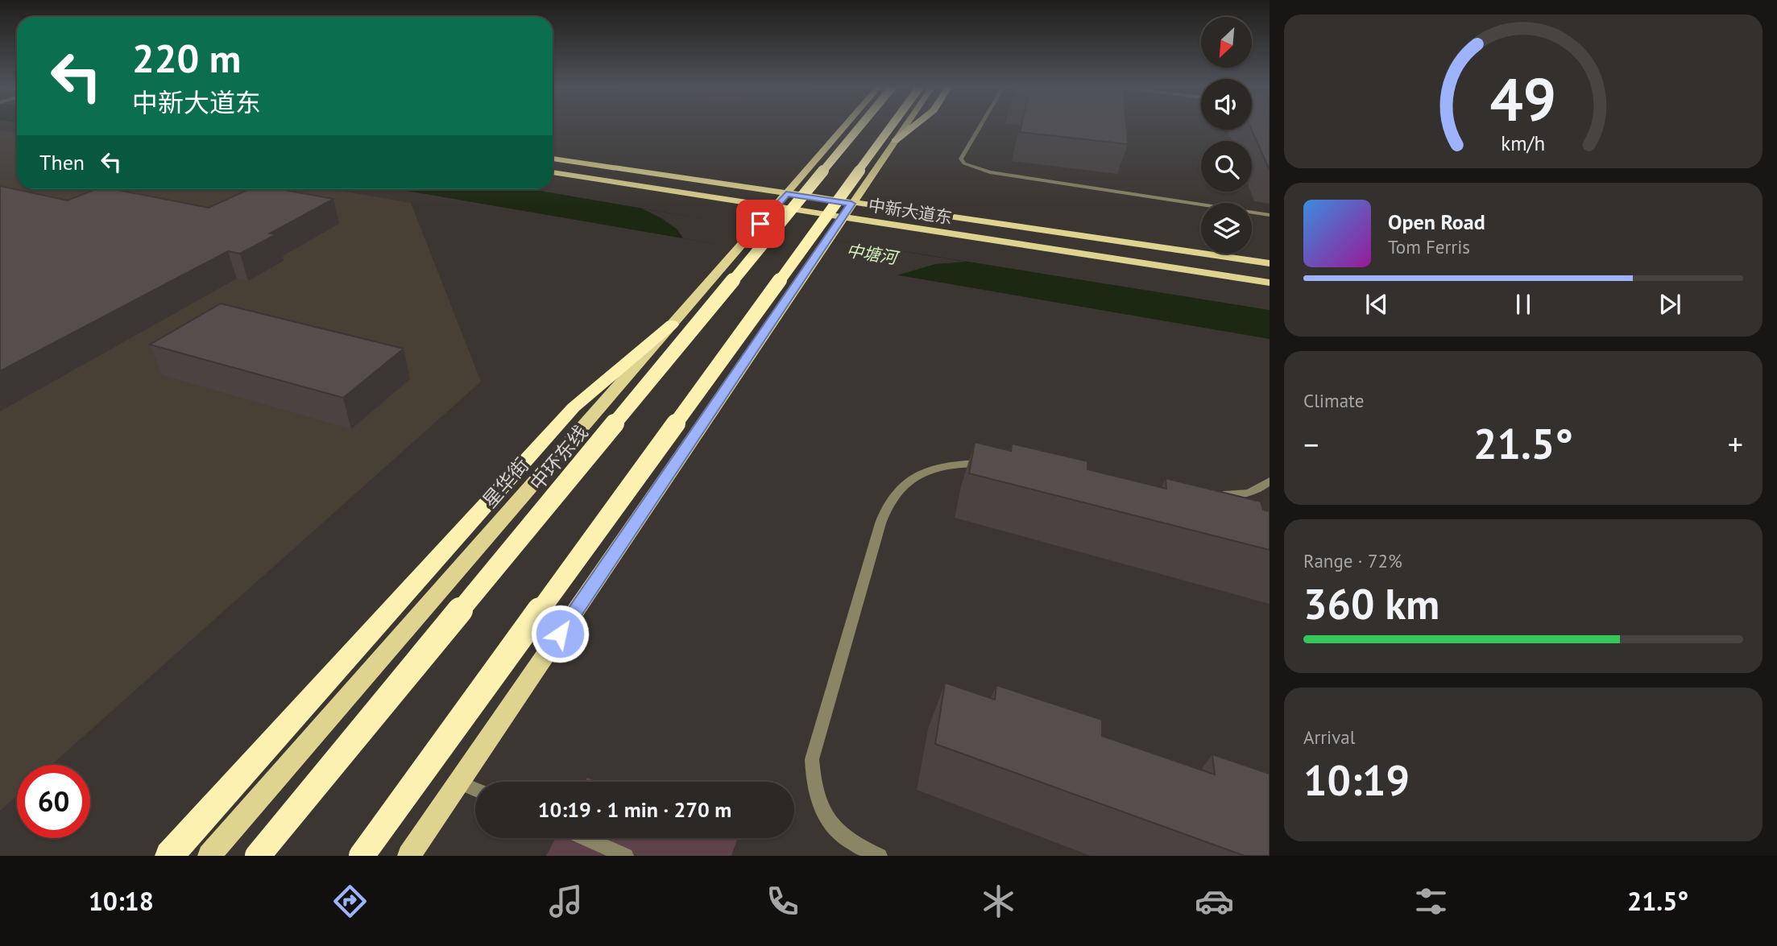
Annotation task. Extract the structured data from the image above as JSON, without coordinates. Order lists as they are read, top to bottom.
{
  "streets": {
    "highway": ["中环东线"],
    "main road": ["中新大道东", "星华街"]
  },
  "crossings": [
    ["中新大道东", "星华街"]
  ],
  "water": ["中塘河"],
  "north": "bottom left",
  "page": {
    "turn": ["220 m", "中新大道东"],
    "then": "Then",
    "song": ["Open Road", "Tom Ferris"],
    "tile": [
      "Climate",
      ["Range · 72%", "360 km"],
      ["Arrival", "10:19"]
    ],
    "heat": ["−", "21.5°", "+"],
    "limit": "60",
    "trip": "10:19 · 1 min · 270 m",
    "tabs": ["10:18", "21.5°"],
    "gauge": ["49", "km/h"]
  }
}
